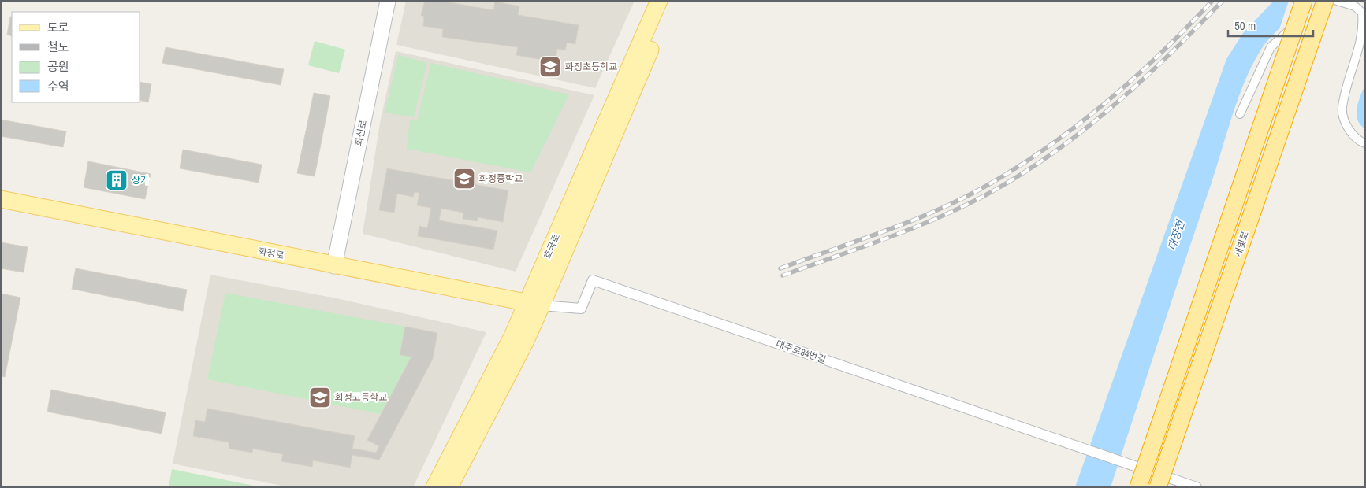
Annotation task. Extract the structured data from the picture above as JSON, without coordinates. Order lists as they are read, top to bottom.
{
  "streets": {
    "highway": ["새빛로"],
    "main road": ["화신로", "호국로", "화정로"],
    "street": ["대주로84번길"]
  },
  "crossings": [
    ["화신로", "화정로"],
    ["호국로", "화정로"],
    ["호국로", "대주로84번길"],
    ["화정로", "대주로84번길"]
  ],
  "water": ["대장천"],
  "places": {
    "school or university": ["화정초등학교", "화정중학교", "화정고등학교"],
    "building": ["상가"]
  },
  "legend": [
    "도로",
    "철도",
    "공원",
    "수역"
  ],
  "scale_bar": "50 m"
}
